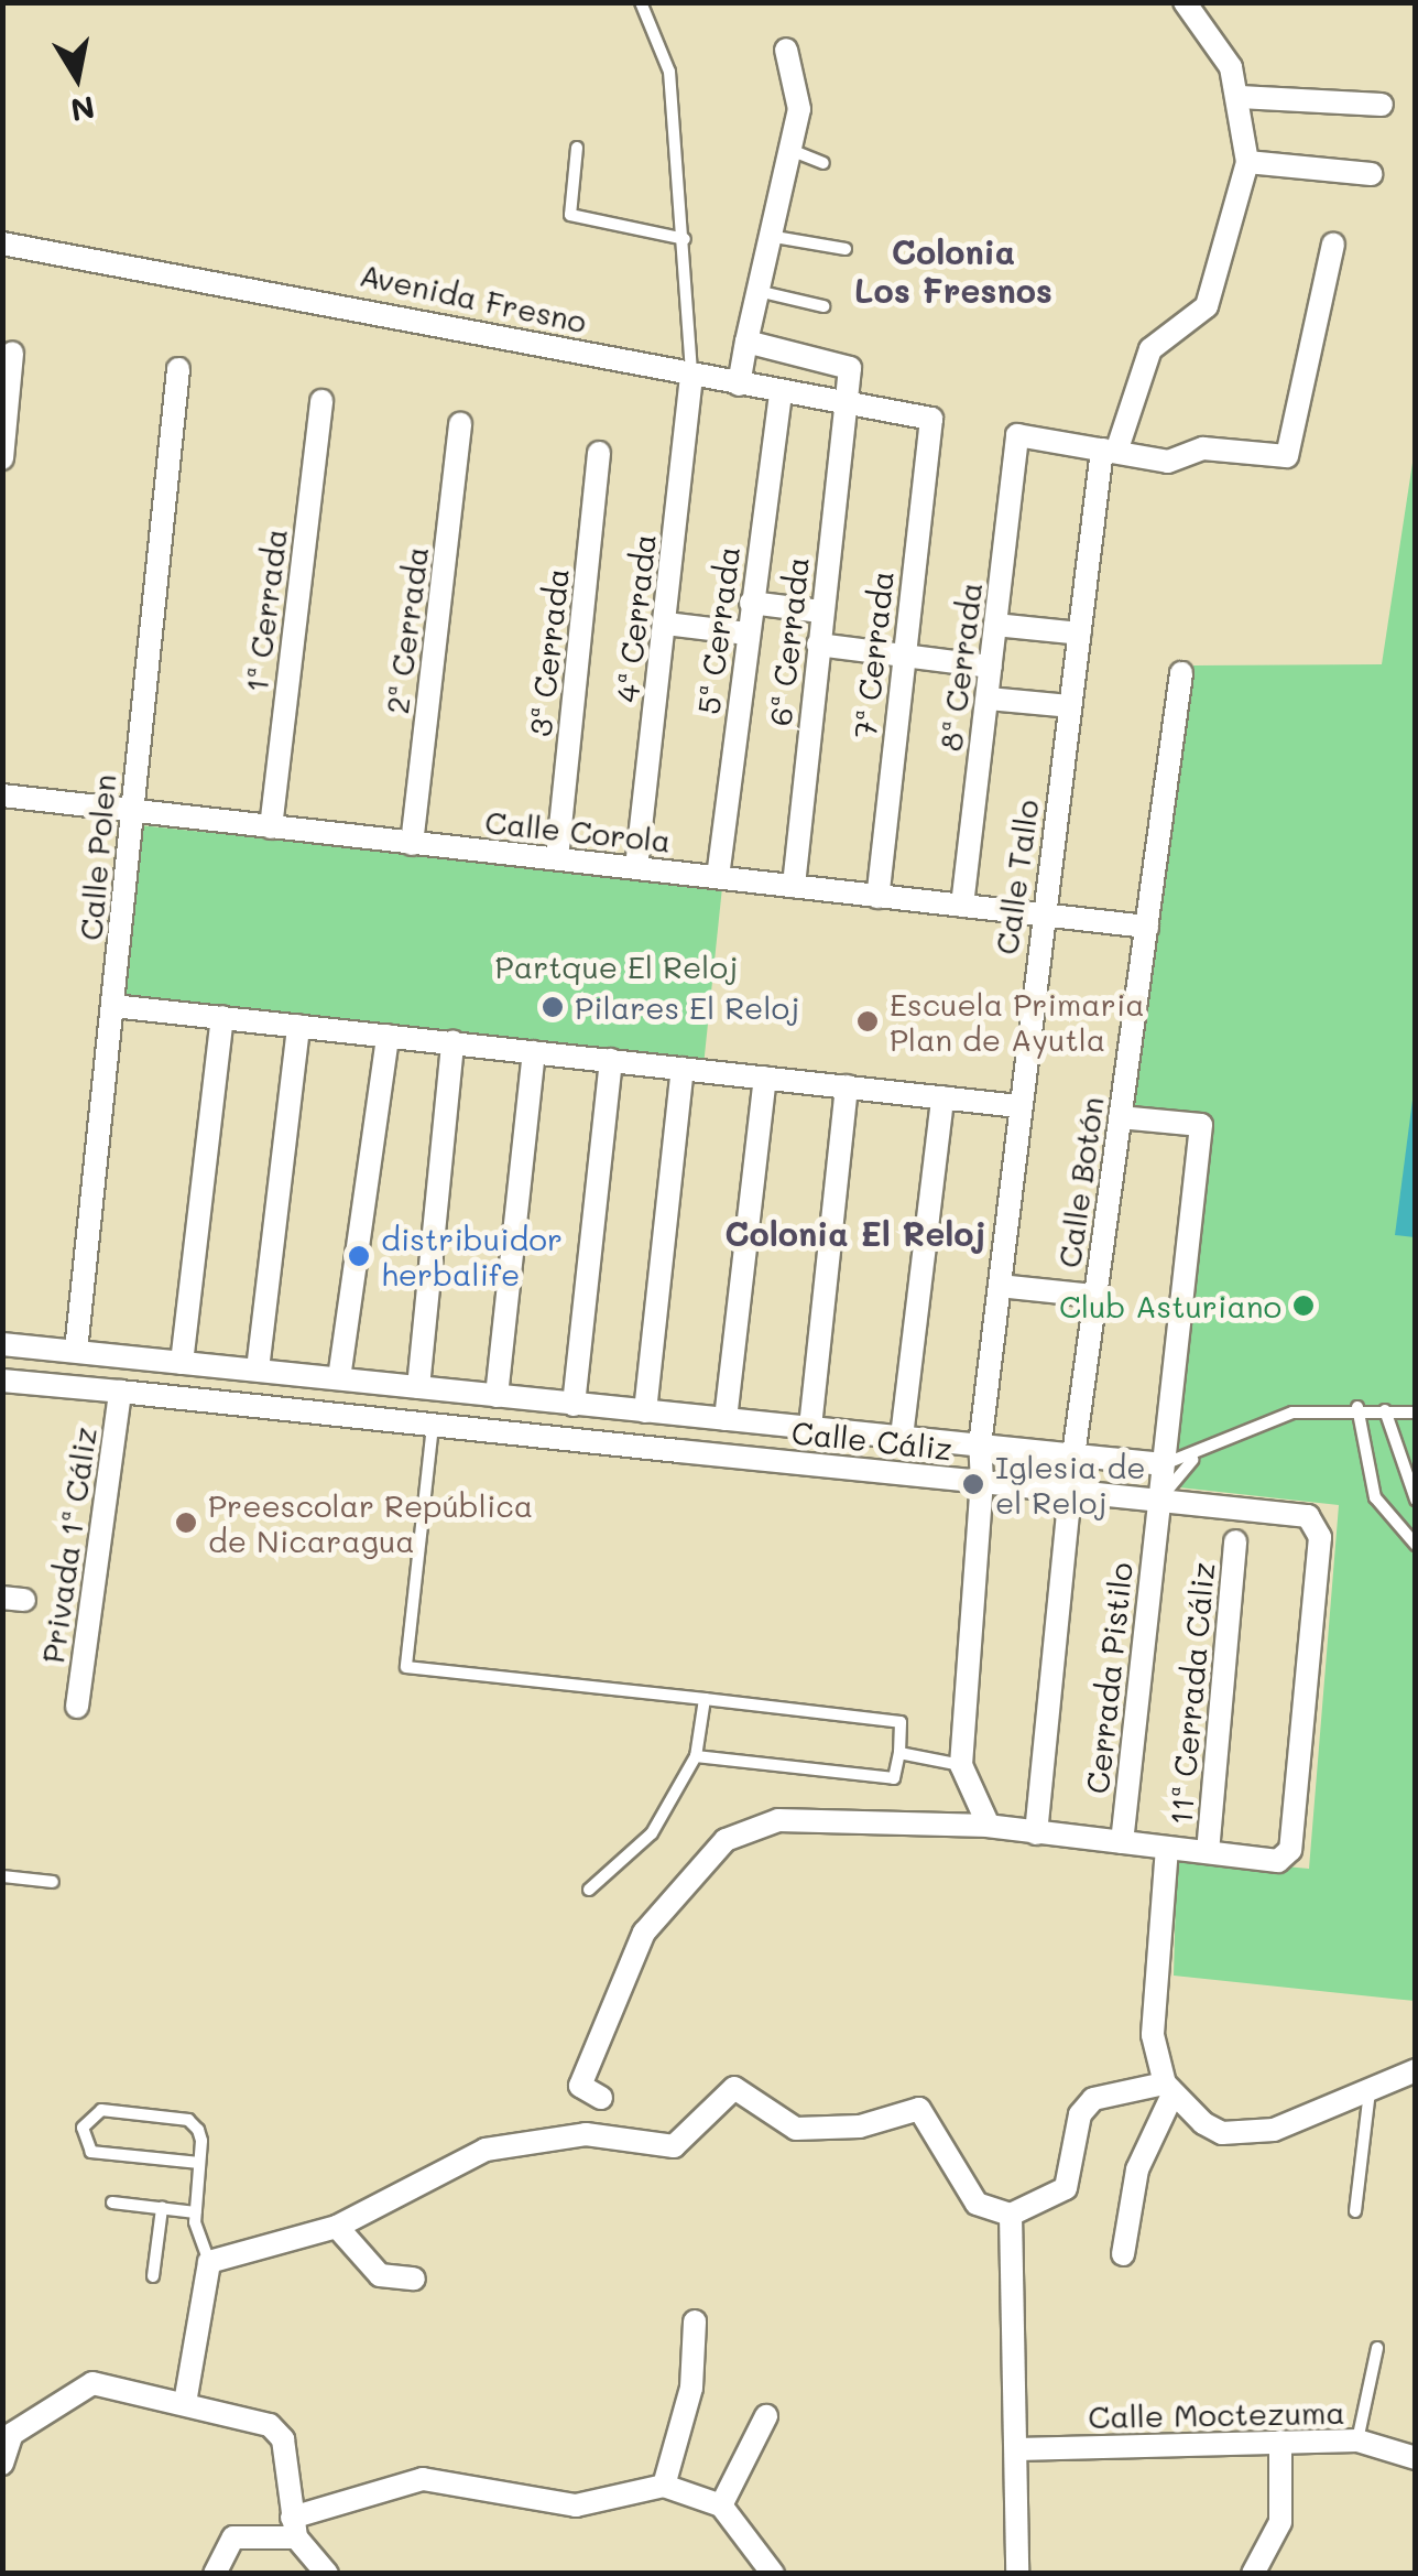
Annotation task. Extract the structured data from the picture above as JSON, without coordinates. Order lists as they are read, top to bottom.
{
  "streets": {
    "street": [
      "Avenida Fresno",
      "1ª Cerrada",
      "4ª Cerrada",
      "2ª Cerrada",
      "5ª Cerrada",
      "6ª Cerrada",
      "3ª Cerrada",
      "7ª Cerrada",
      "8ª Cerrada",
      "Calle Corola",
      "Calle Polen",
      "Calle Tallo",
      "Calle Botón",
      "Calle Cáliz",
      "Privada 1ª Cáliz",
      "Cerrada Pistilo",
      "11ª Cerrada Cáliz",
      "Calle Moctezuma"
    ]
  },
  "crossings": [
    ["Avenida Fresno", "4ª Cerrada"],
    ["Avenida Fresno", "5ª Cerrada"],
    ["Avenida Fresno", "6ª Cerrada"],
    ["Avenida Fresno", "7ª Cerrada"],
    ["1ª Cerrada", "Calle Corola"],
    ["4ª Cerrada", "Calle Corola"],
    ["2ª Cerrada", "Calle Corola"],
    ["5ª Cerrada", "Calle Corola"],
    ["6ª Cerrada", "Calle Corola"],
    ["3ª Cerrada", "Calle Corola"],
    ["7ª Cerrada", "Calle Corola"],
    ["8ª Cerrada", "Calle Corola"],
    ["8ª Cerrada", "Calle Tallo"],
    ["Calle Corola", "Calle Polen"],
    ["Calle Corola", "Calle Tallo"],
    ["Calle Corola", "Calle Botón"],
    ["Calle Polen", "Calle Cáliz"],
    ["Calle Tallo", "Calle Cáliz"],
    ["Calle Botón", "Calle Cáliz"],
    ["Calle Botón", "Cerrada Pistilo"],
    ["Calle Cáliz", "Privada 1ª Cáliz"],
    ["Calle Cáliz", "Cerrada Pistilo"],
    ["Calle Cáliz", "11ª Cerrada Cáliz"]
  ],
  "districts": ["Colonia Los Fresnos", "Colonia El Reloj"],
  "parks": ["Partque El Reloj"],
  "places": [
    "Pilares El Reloj",
    "Escuela Primaria Plan de Ayutla",
    "distribuidor herbalife",
    "Club Asturiano",
    "Iglesia de el Reloj",
    "Preescolar República de Nicaragua"
  ],
  "north": "bottom"
}
